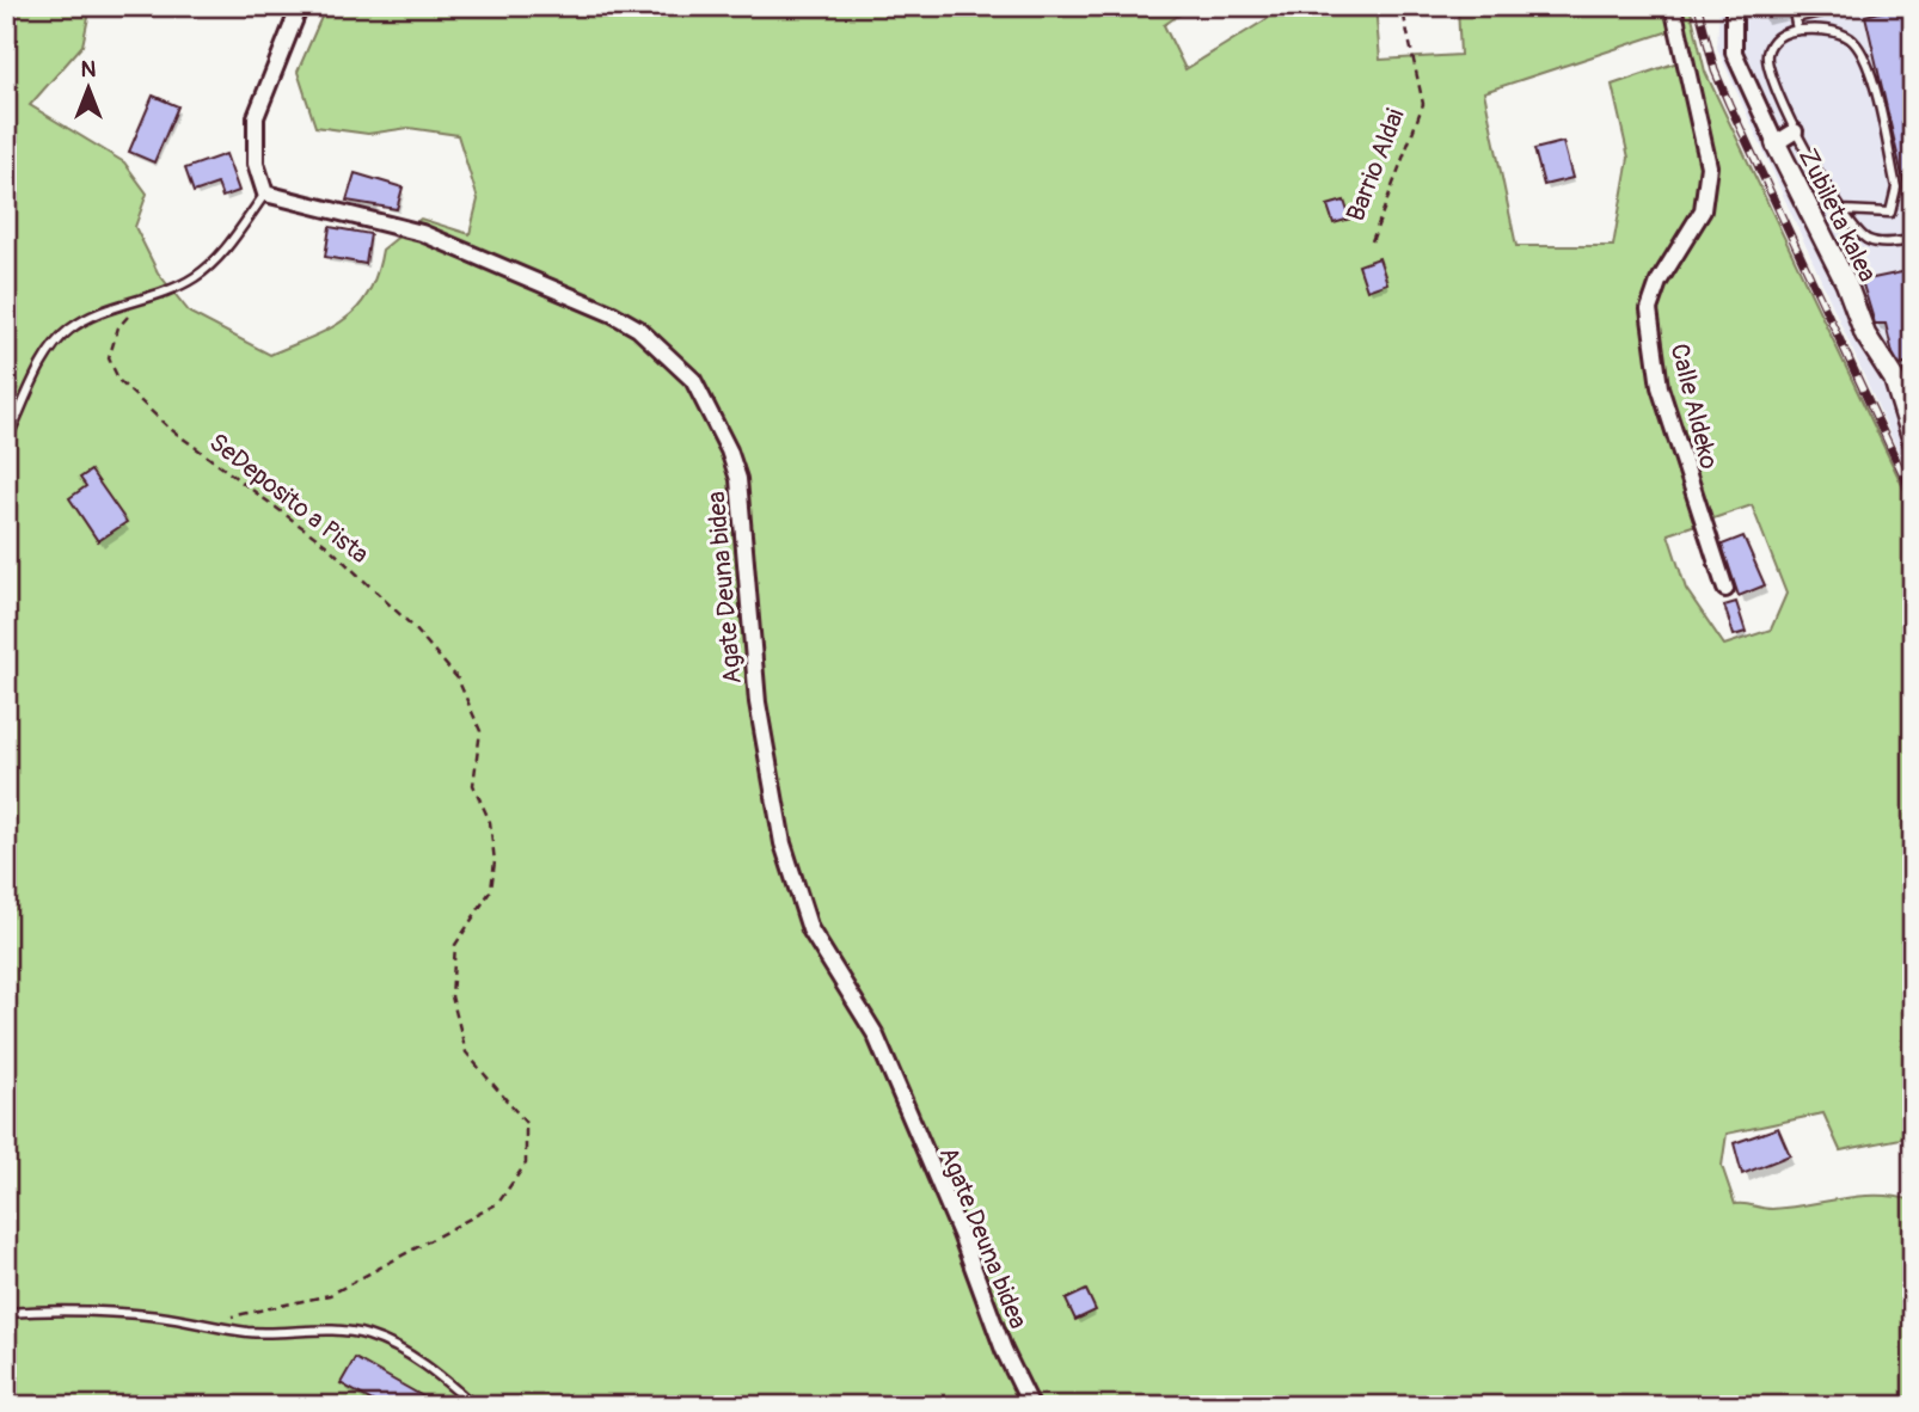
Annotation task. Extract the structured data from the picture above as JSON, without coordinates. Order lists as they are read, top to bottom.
{
  "streets": {
    "street": ["Zubileta kalea", "Calle Aldeko", "Agate Deuna bidea"],
    "path": ["Barrio Aldai", "SeDeposito a Pista"]
  },
  "north": "top"
}
